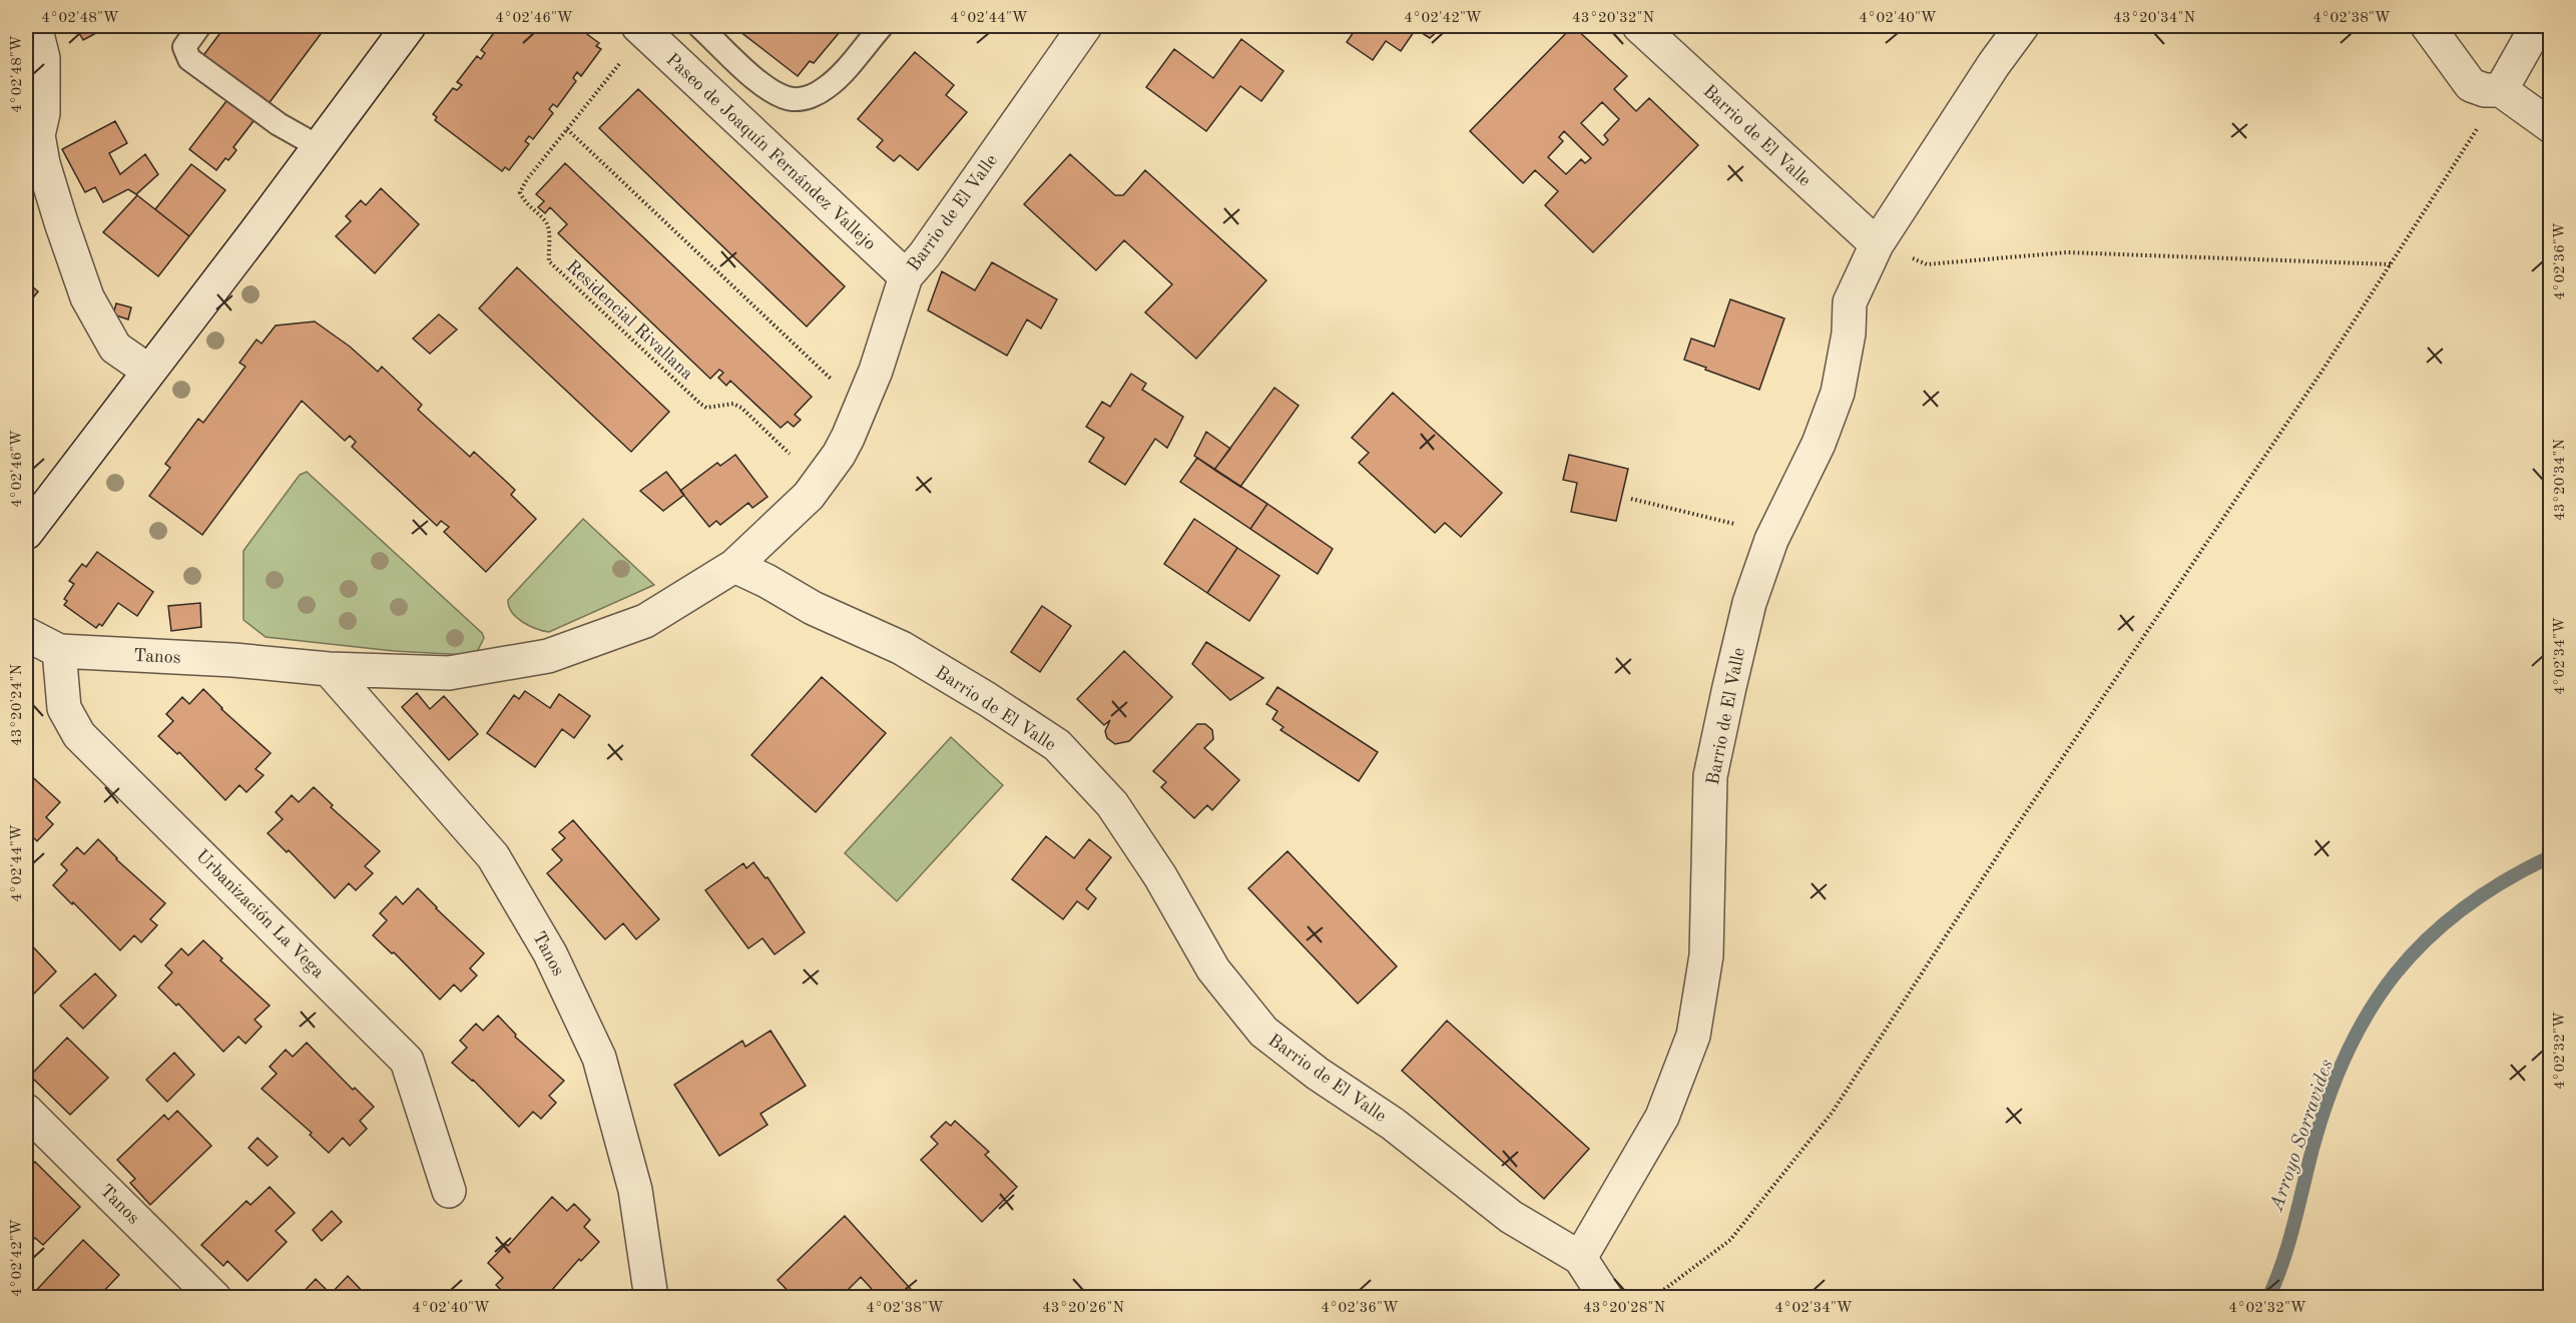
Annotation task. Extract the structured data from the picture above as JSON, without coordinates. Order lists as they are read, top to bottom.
{
  "streets": {
    "street": [
      "Barrio de El Valle",
      "Paseo de Joaquín Fernández Vallejo",
      "Tanos",
      "Urbanización La Vega"
    ],
    "path": ["Residencial Rivallana"]
  },
  "crossings": [
    ["Barrio de El Valle", "Paseo de Joaquín Fernández Vallejo"],
    ["Barrio de El Valle", "Residencial Rivallana"],
    ["Barrio de El Valle", "Tanos"],
    ["Paseo de Joaquín Fernández Vallejo", "Residencial Rivallana"],
    ["Tanos", "Urbanización La Vega"]
  ],
  "water": ["Arroyo Sorravides"],
  "coordinates": [
    "4°02'48\"W",
    "4°02'46\"W",
    "4°02'44\"W",
    "4°02'42\"W",
    "43°20'32\"N",
    "4°02'40\"W",
    "43°20'34\"N",
    "4°02'38\"W",
    "4°02'36\"W",
    "4°02'34\"W",
    "43°20'24\"N",
    "4°02'32\"W",
    "43°20'26\"N",
    "43°20'28\"N"
  ]
}
